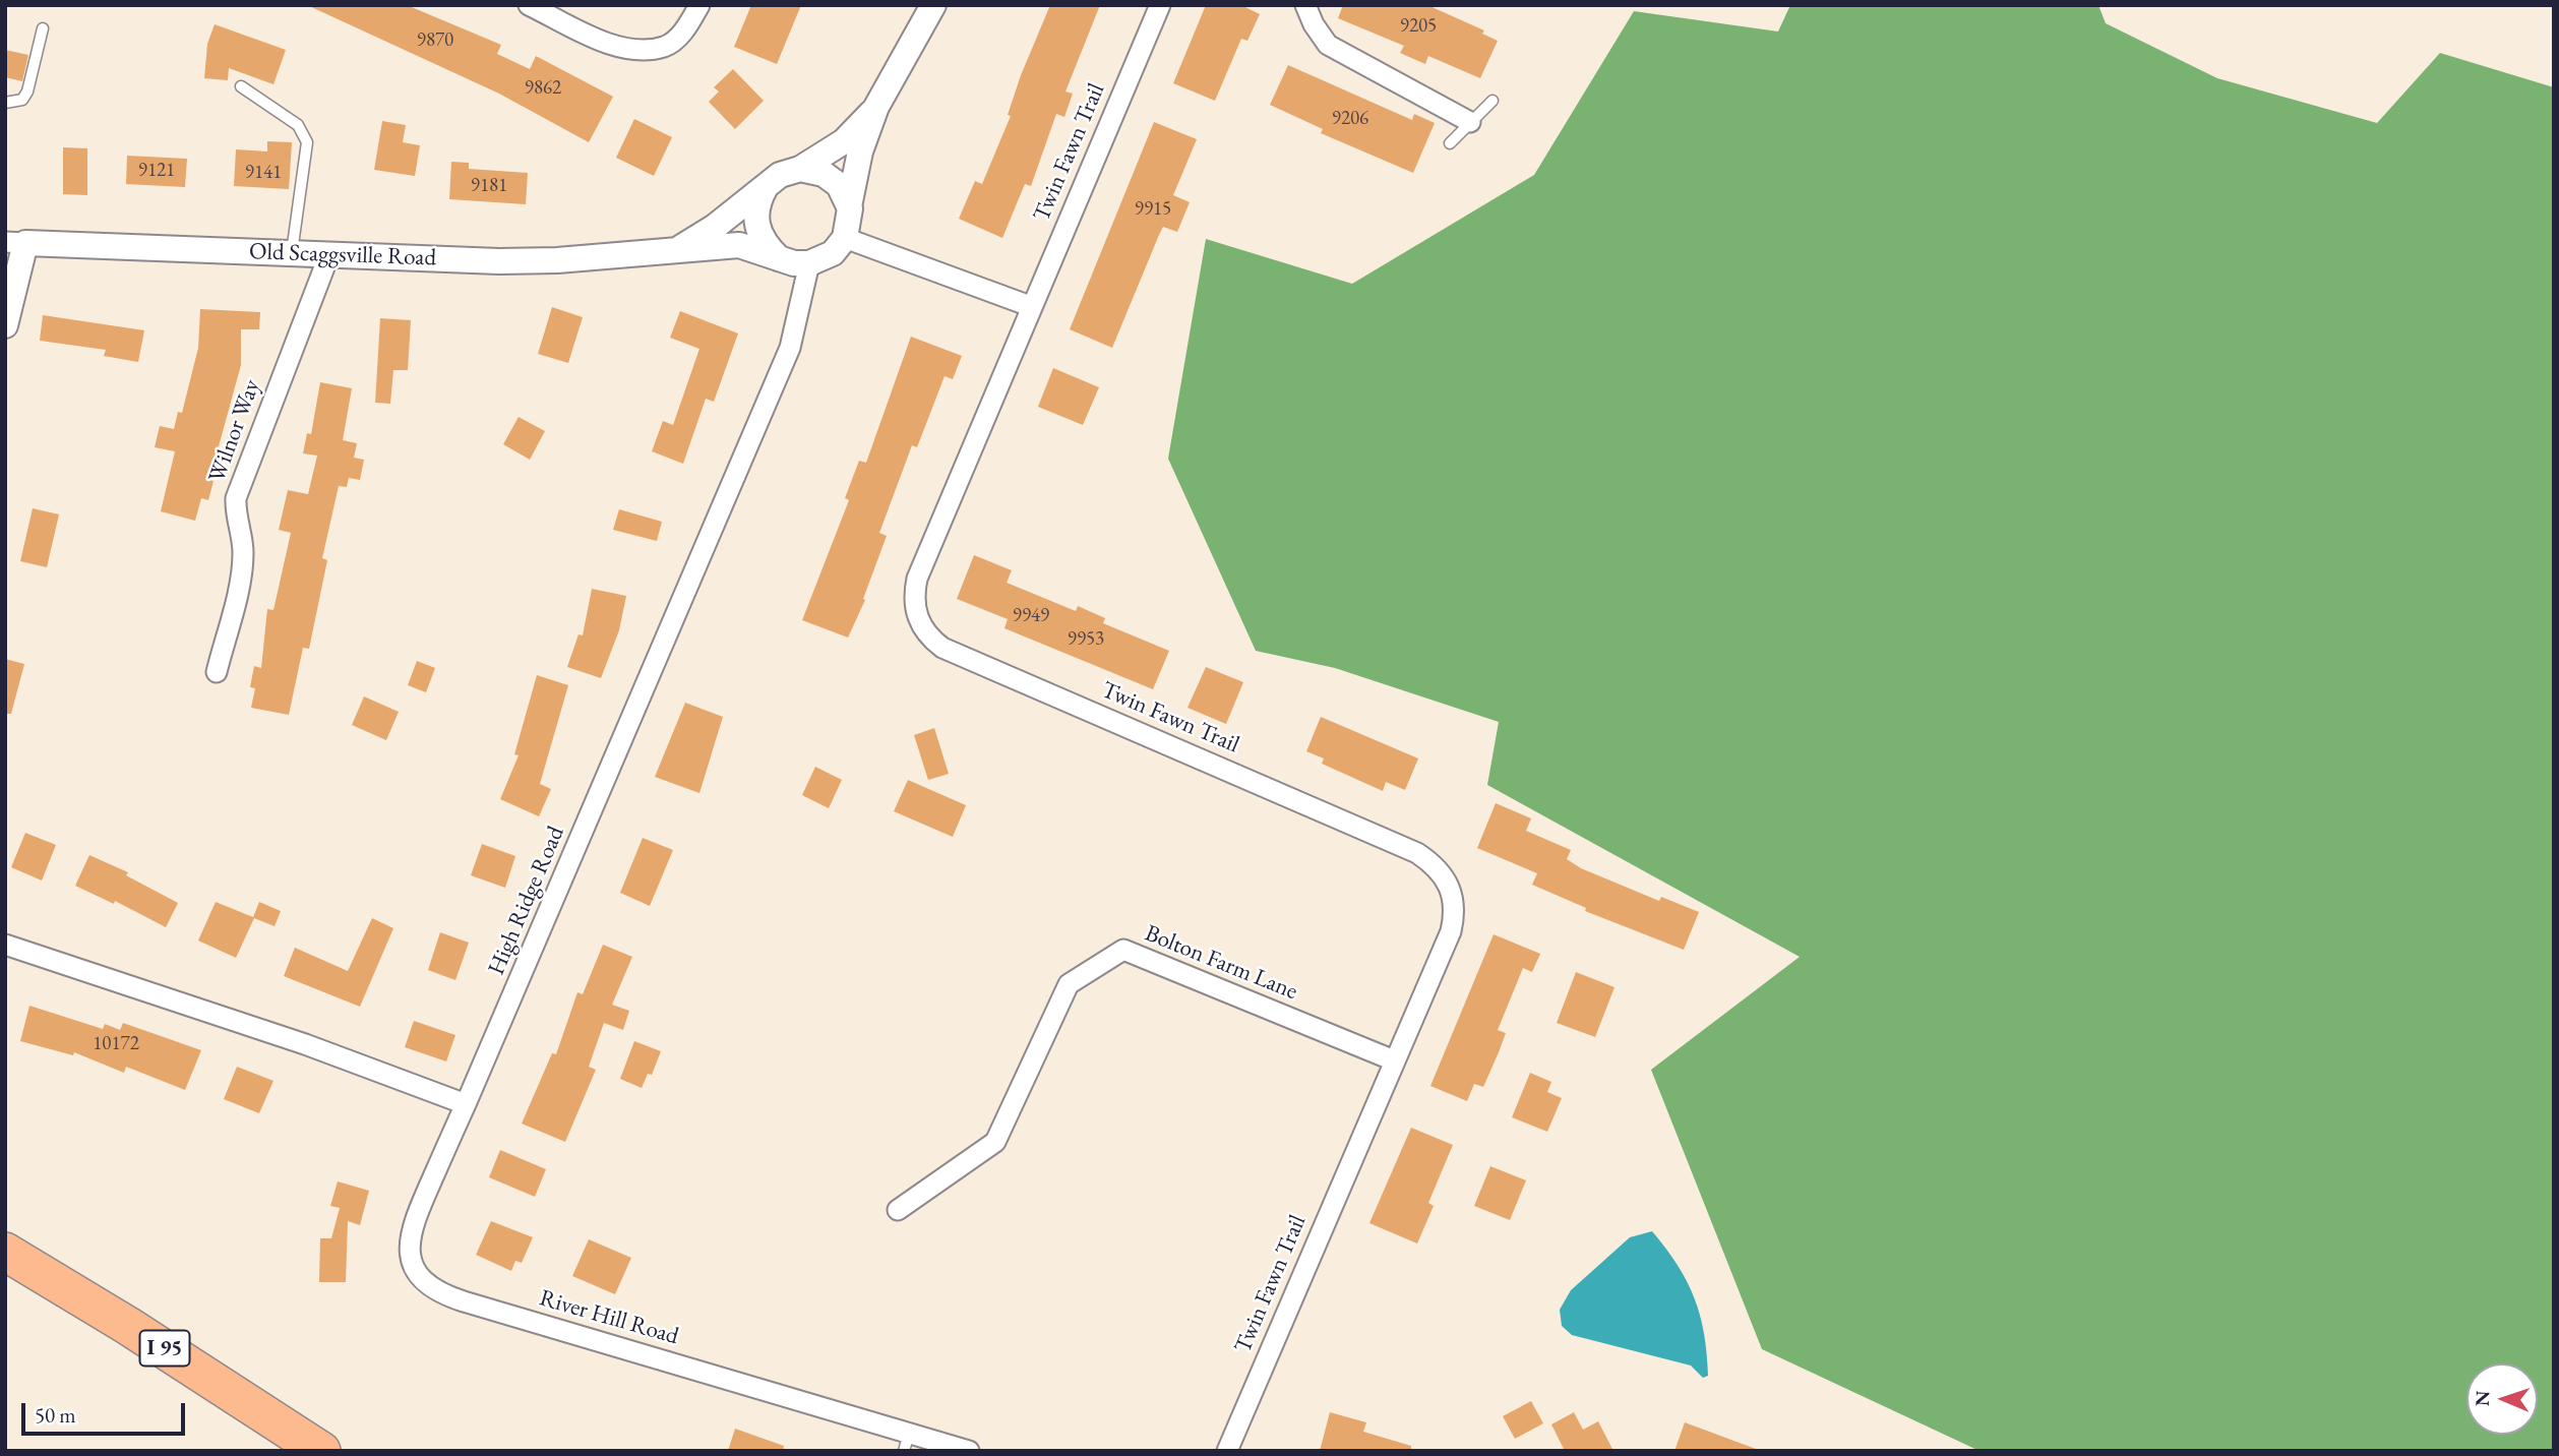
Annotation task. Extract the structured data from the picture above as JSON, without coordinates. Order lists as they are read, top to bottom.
{
  "streets": {
    "highway": ["I 95"],
    "street": [
      "Twin Fawn Trail",
      "Old Scaggsville Road",
      "Wilnor Way",
      "High Ridge Road",
      "Bolton Farm Lane",
      "River Hill Road"
    ]
  },
  "crossings": [
    ["Twin Fawn Trail", "Bolton Farm Lane"],
    ["Old Scaggsville Road", "Wilnor Way"],
    ["Old Scaggsville Road", "High Ridge Road"],
    ["High Ridge Road", "River Hill Road"]
  ],
  "house_numbers": [
    "9205",
    "9870",
    "9862",
    "9206",
    "9121",
    "9141",
    "9181",
    "9915",
    "9949",
    "9953",
    "10172"
  ],
  "scale_bar": "50 m",
  "north": "left"
}
